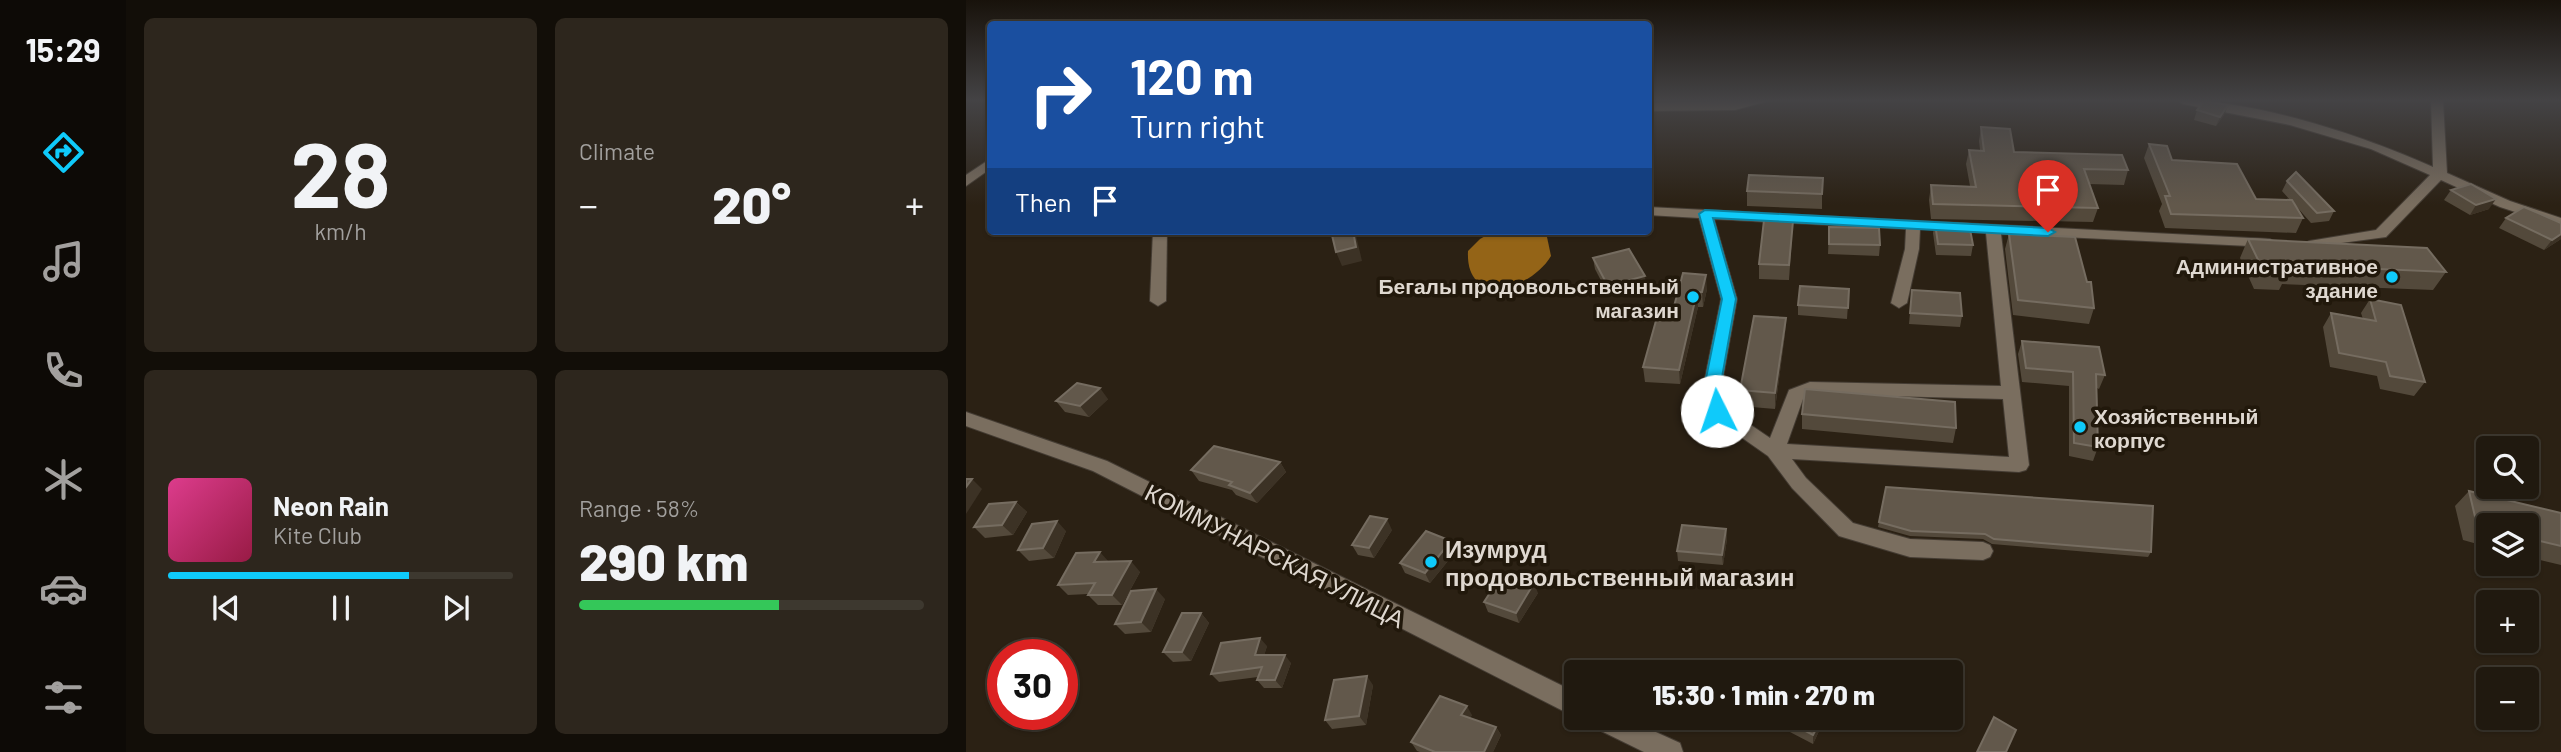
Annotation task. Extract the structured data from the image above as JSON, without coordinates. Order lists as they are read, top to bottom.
{
  "streets": {
    "street": ["КОММУНАРСКАЯ УЛИЦА"]
  },
  "places": [
    "Административное здание",
    "Бегалы продовольственный магазин",
    "Хозяйственный корпус",
    "Изумруд продовольственный магазин"
  ],
  "page": {
    "tabs": "15:29",
    "tile": [
      ["28", "km/h"],
      "Climate",
      ["Range · 58%", "290 km"]
    ],
    "turn": ["120 m", "Turn right"],
    "then": "Then",
    "heat": ["−", "20°", "+"],
    "map_buttons": ["+", "−"],
    "song": ["Neon Rain", "Kite Club"],
    "limit": "30",
    "trip": "15:30 · 1 min · 270 m"
  }
}
